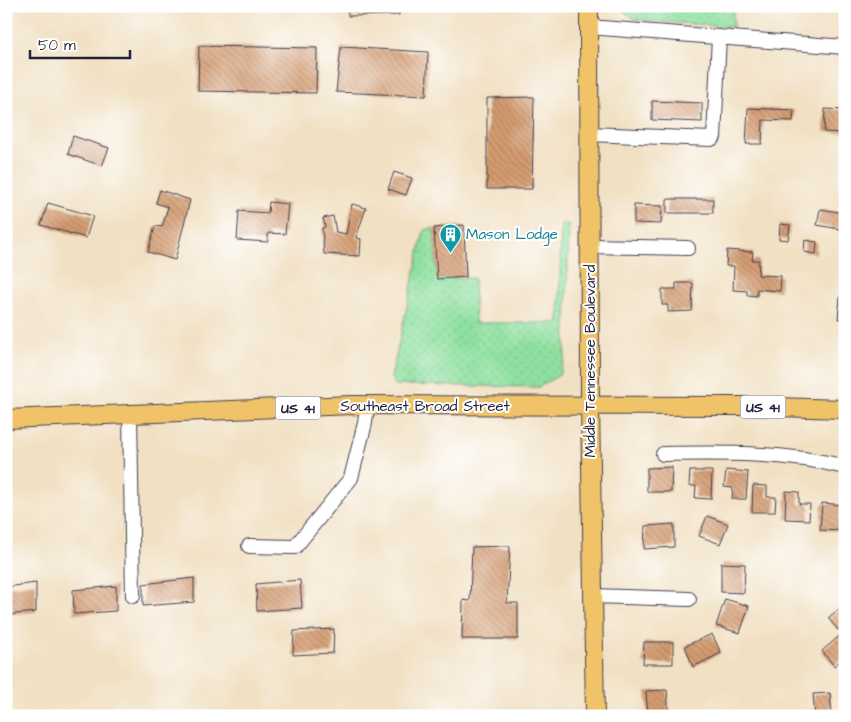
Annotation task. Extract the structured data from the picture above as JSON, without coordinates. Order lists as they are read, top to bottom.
{
  "streets": {
    "main road": ["Middle Tennessee Boulevard", "Southeast Broad Street", "US 41"]
  },
  "crossings": [
    ["Middle Tennessee Boulevard", "Southeast Broad Street"]
  ],
  "places": {
    "building": ["Mason Lodge"]
  },
  "scale_bar": "50 m"
}
